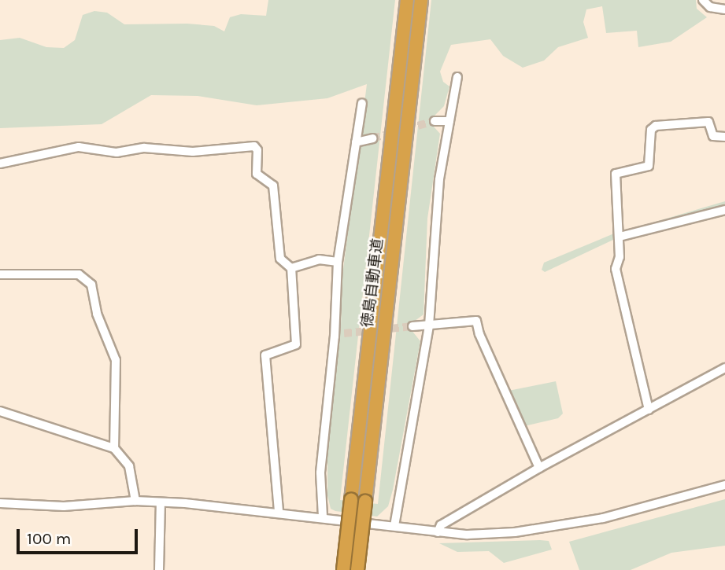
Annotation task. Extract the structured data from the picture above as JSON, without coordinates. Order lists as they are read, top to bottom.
{
  "streets": {
    "highway": ["徳島自動車道"]
  },
  "scale_bar": "100 m"
}
